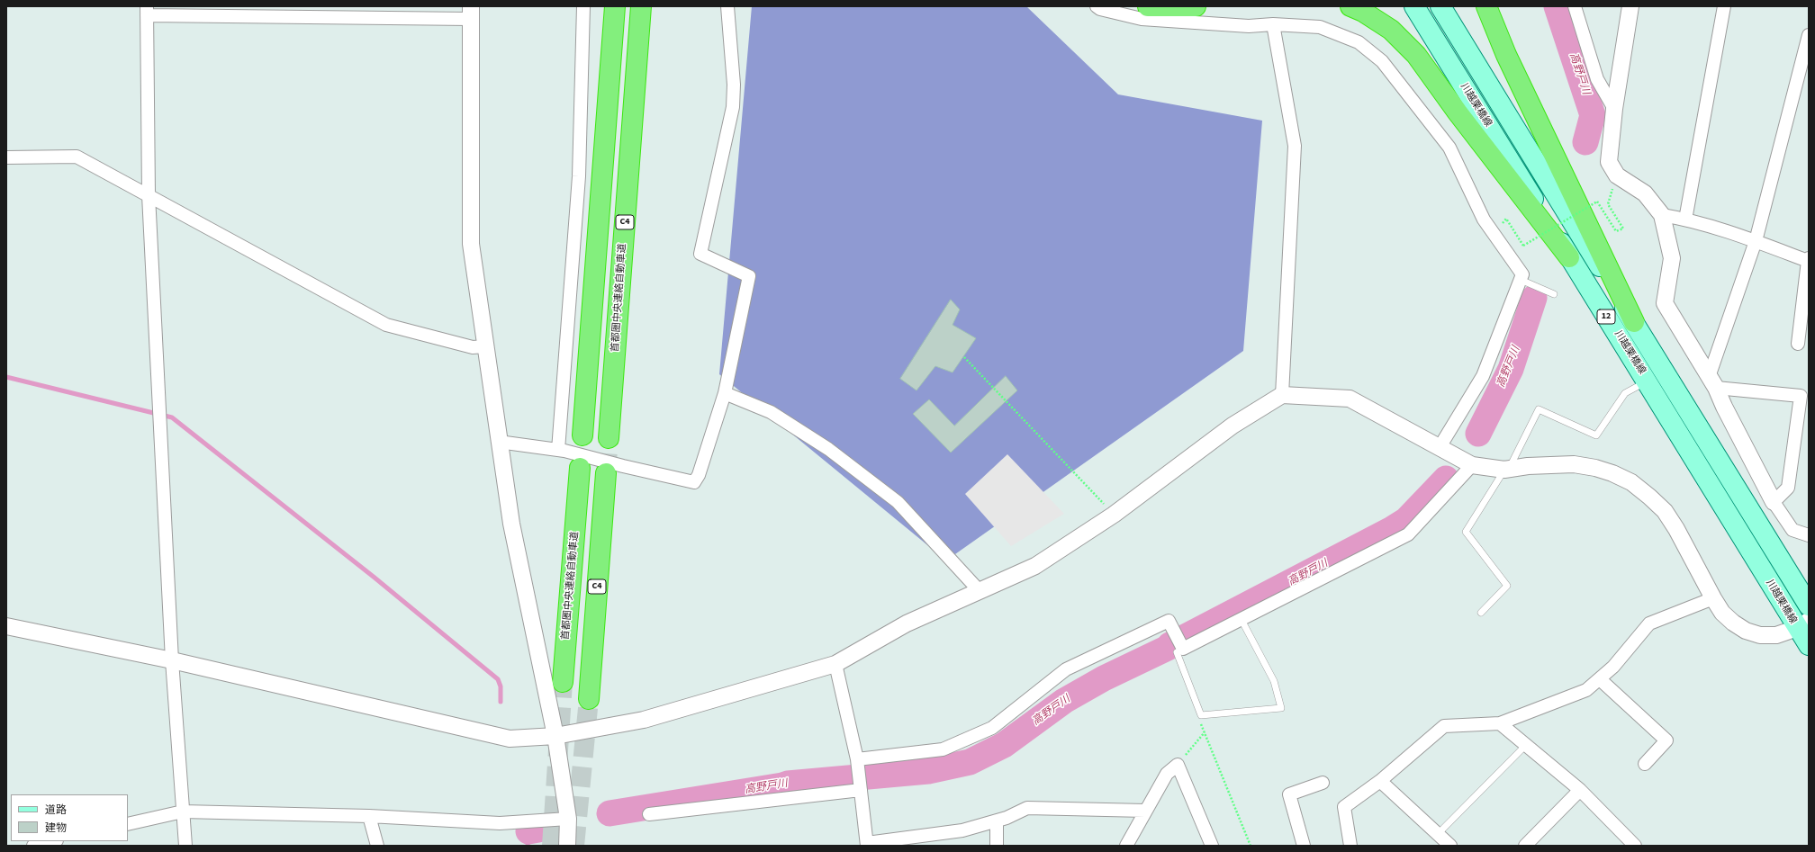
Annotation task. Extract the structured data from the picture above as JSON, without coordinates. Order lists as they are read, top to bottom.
{
  "streets": {
    "highway": ["C4", "首都圏中央連絡自動車道"],
    "main road": ["川越栗橋線", "12"]
  },
  "water": ["高野戸川"],
  "legend": ["道路", "建物"]
}
